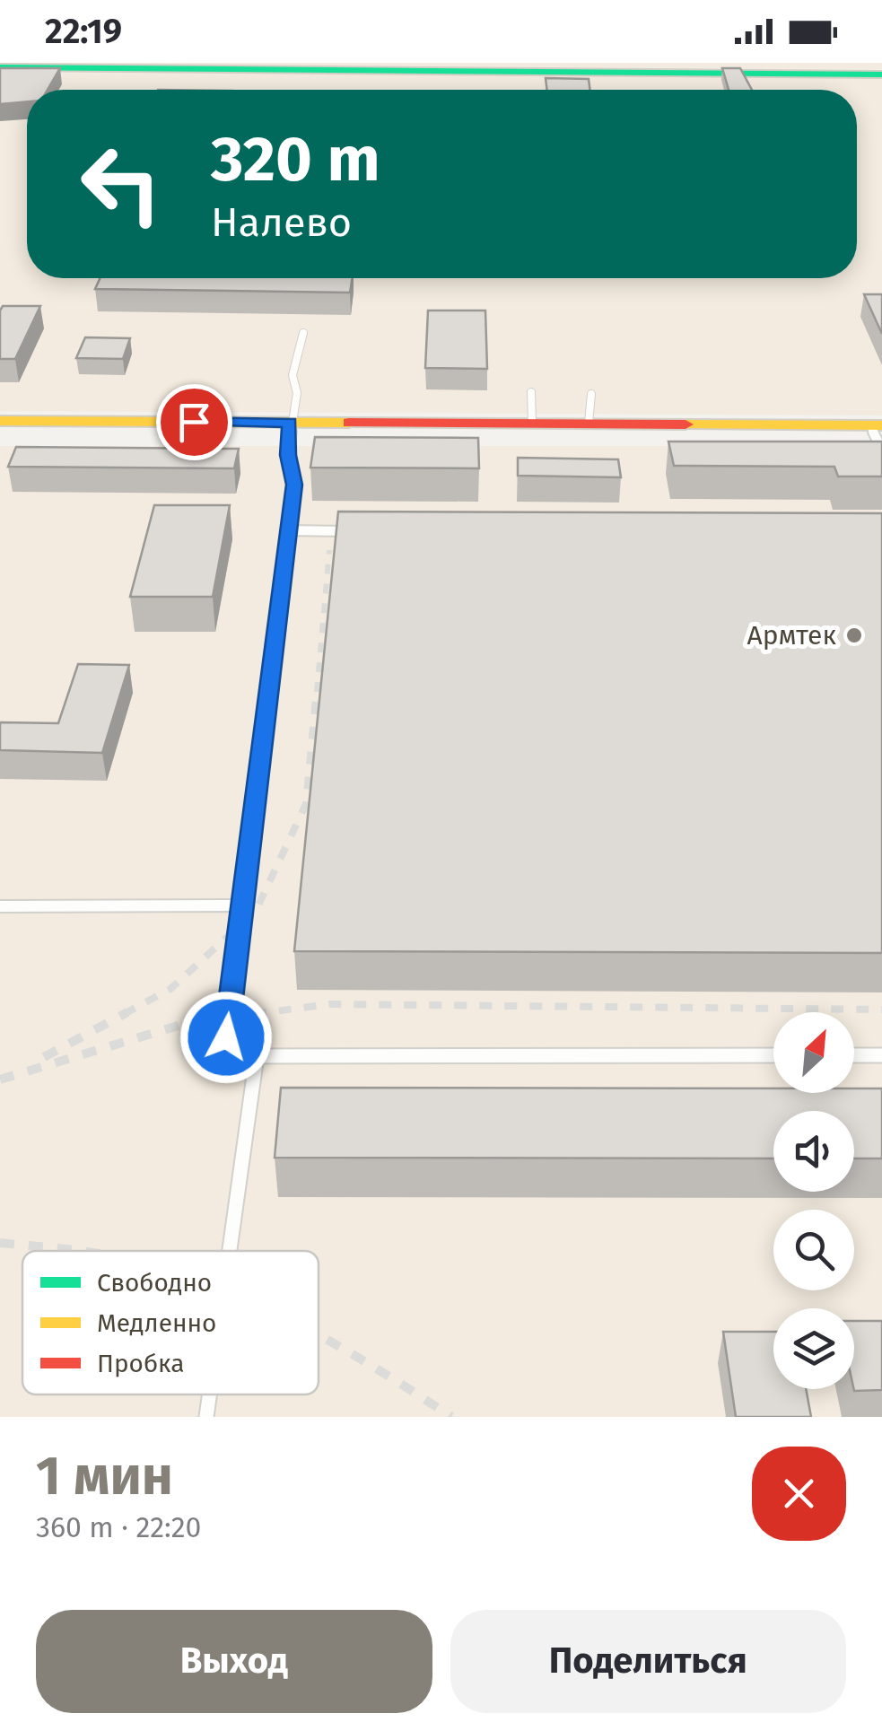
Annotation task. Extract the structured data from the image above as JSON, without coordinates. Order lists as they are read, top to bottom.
{
  "places": ["Армтек"],
  "legend": ["Свободно", "Медленно", "Пробка"],
  "north": "top right",
  "page": {
    "status": "22:19",
    "turn": ["320 m", "Налево"],
    "heading": ["1 мин", "360 m · 22:20"],
    "buttons": ["Выход", "Поделиться"]
  }
}
